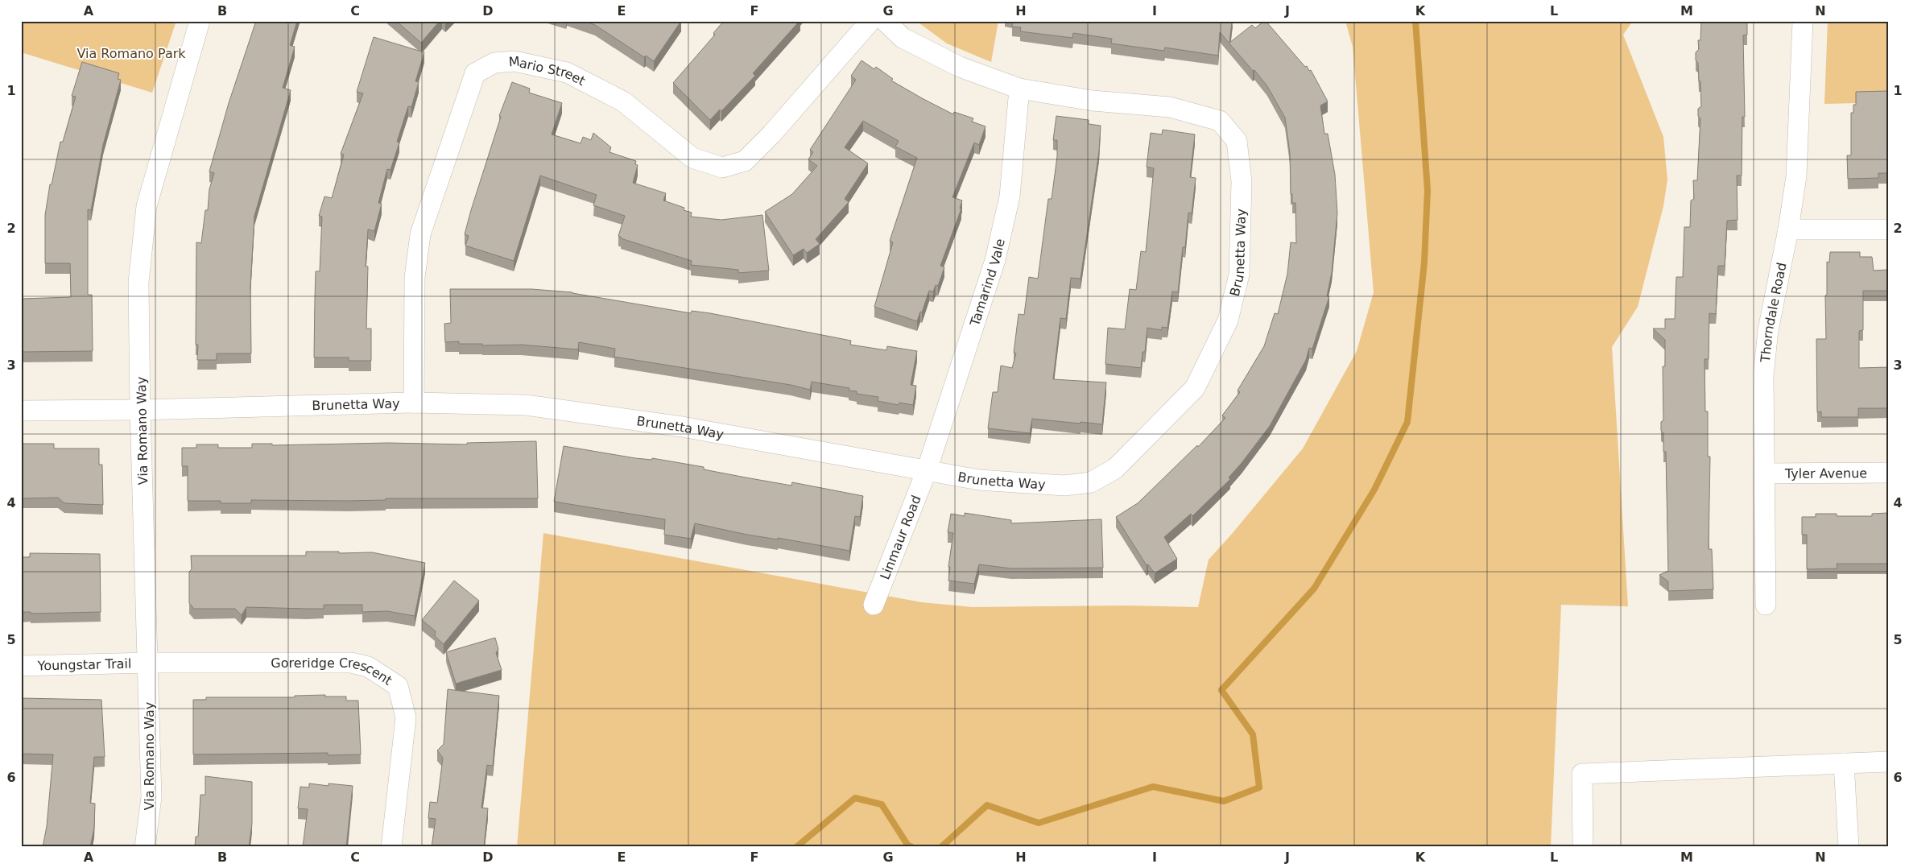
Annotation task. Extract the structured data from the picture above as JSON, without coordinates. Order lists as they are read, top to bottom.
{
  "streets": {
    "street": [
      "Mario Street",
      "Brunetta Way",
      "Tamarind Vale",
      "Thorndale Road",
      "Via Romano Way",
      "Tyler Avenue",
      "Linmaur Road",
      "Youngstar Trail",
      "Goreridge Crescent"
    ]
  },
  "crossings": [
    ["Mario Street", "Brunetta Way"],
    ["Brunetta Way", "Tamarind Vale"],
    ["Brunetta Way", "Via Romano Way"],
    ["Brunetta Way", "Linmaur Road"],
    ["Tamarind Vale", "Linmaur Road"],
    ["Thorndale Road", "Tyler Avenue"],
    ["Via Romano Way", "Youngstar Trail"],
    ["Via Romano Way", "Goreridge Crescent"],
    ["Youngstar Trail", "Goreridge Crescent"]
  ],
  "parks": ["Via Romano Park"],
  "grid": {
    "columns": [
      "A",
      "B",
      "C",
      "D",
      "E",
      "F",
      "G",
      "H",
      "I",
      "J",
      "K",
      "L",
      "M",
      "N"
    ],
    "rows": [
      "1",
      "2",
      "3",
      "4",
      "5",
      "6"
    ]
  }
}
